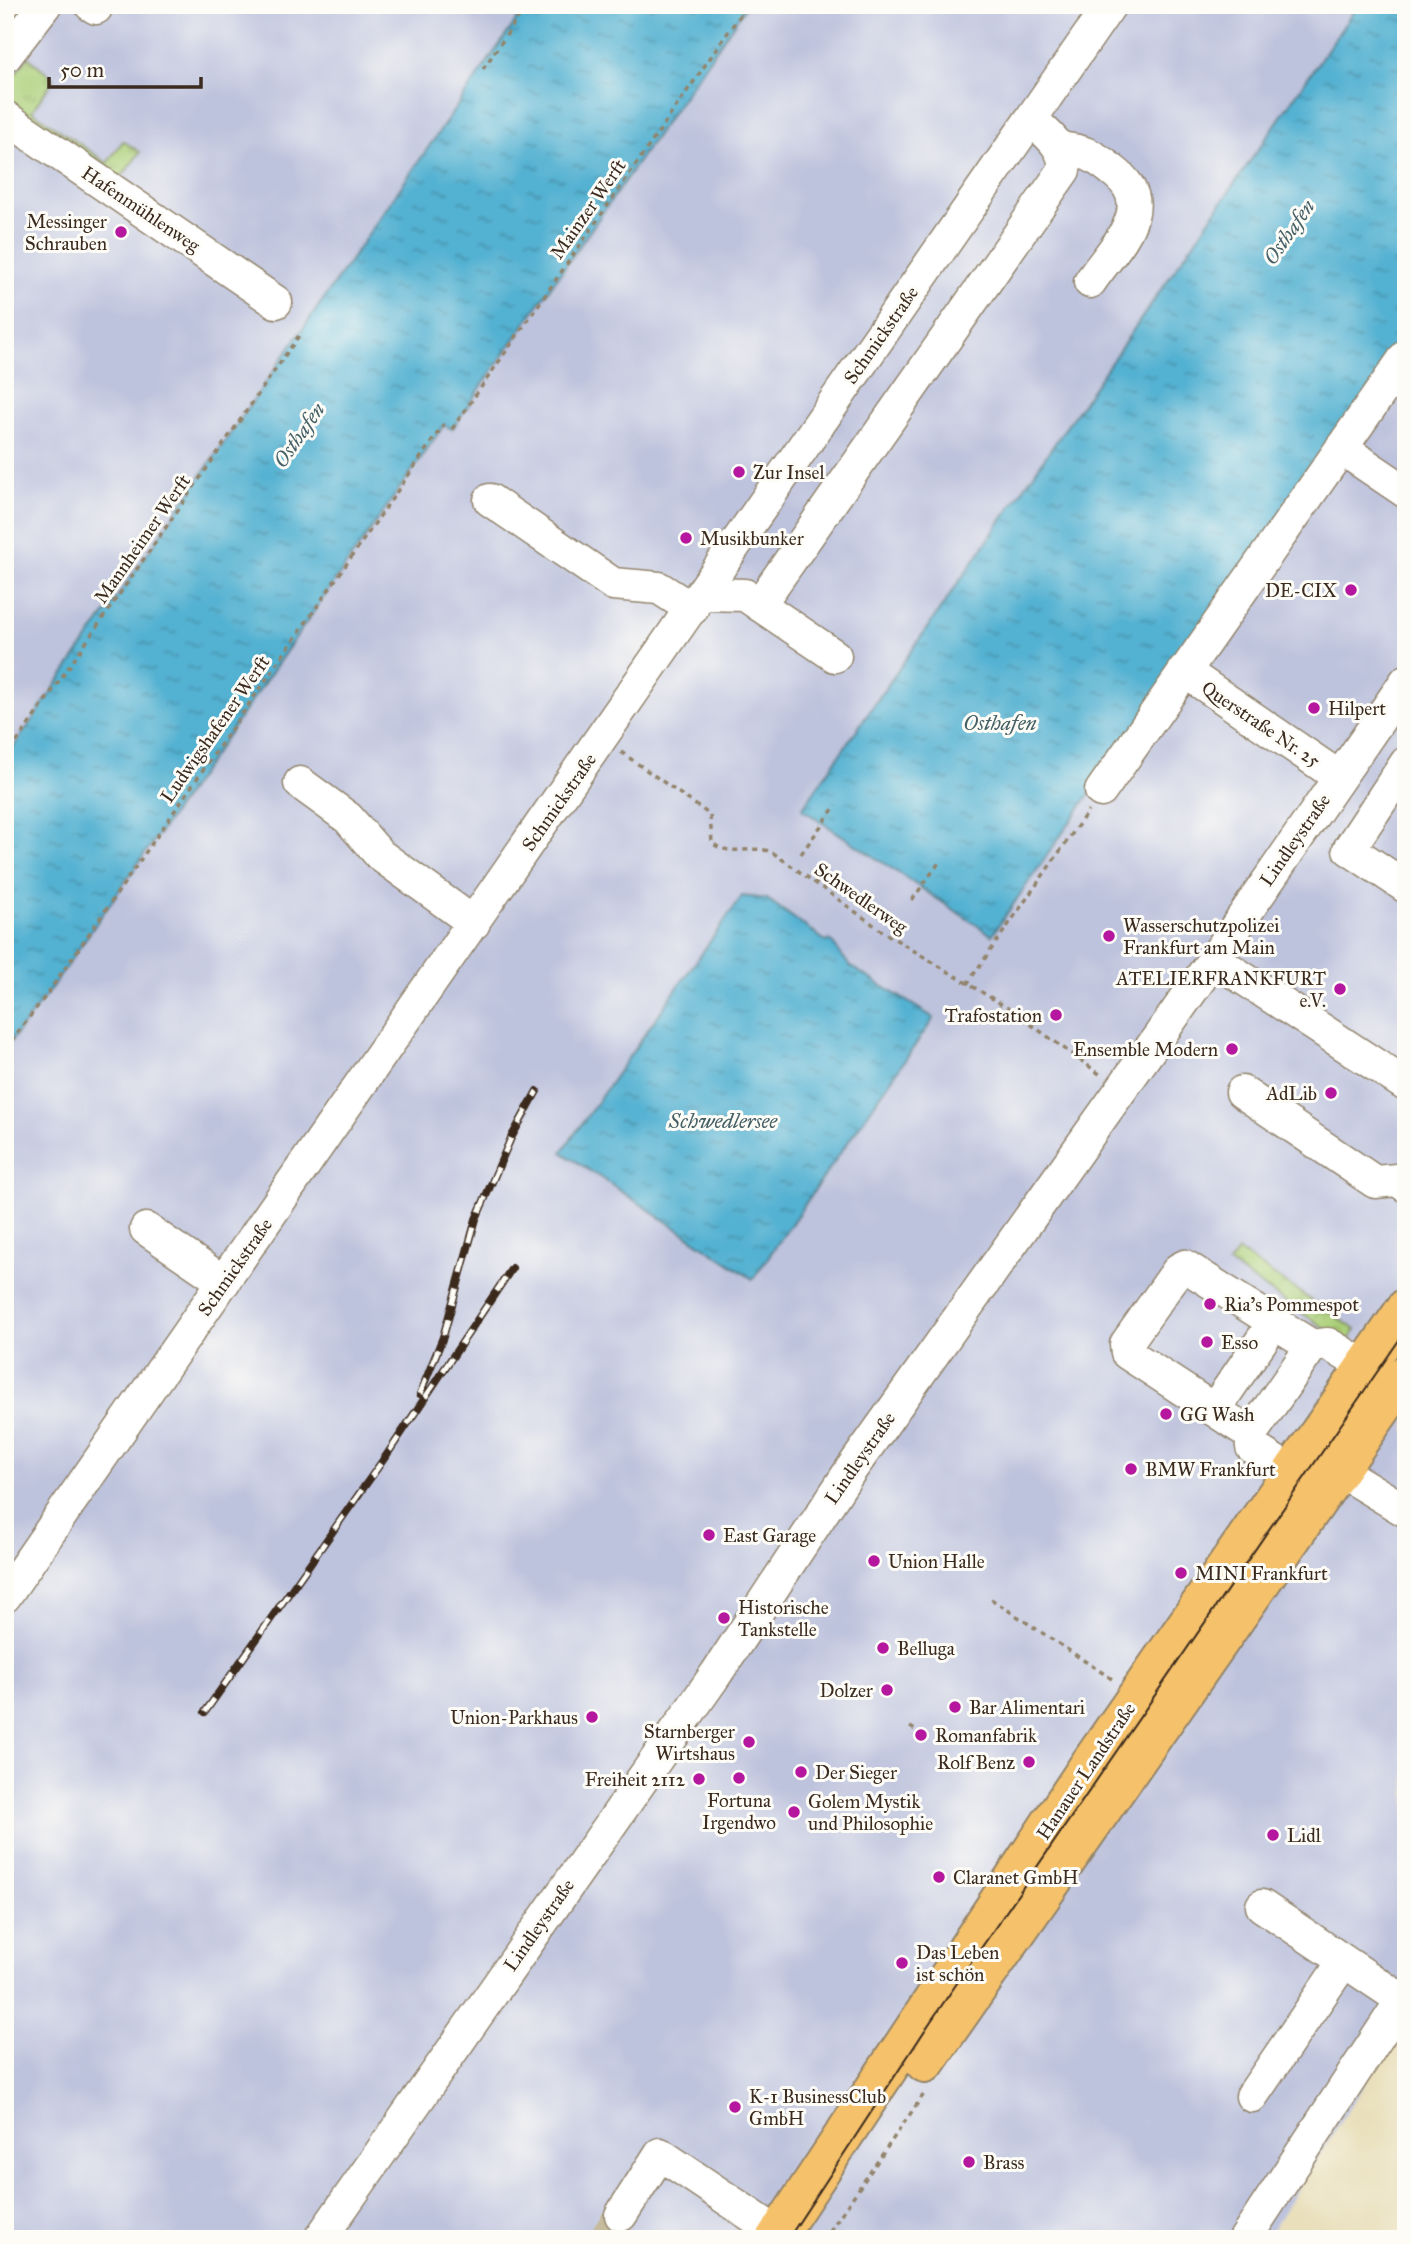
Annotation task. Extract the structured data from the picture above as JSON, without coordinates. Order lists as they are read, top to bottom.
{
  "streets": {
    "main road": ["Hanauer Landstraße"],
    "street": [
      "Hafenmühlenweg",
      "Schmickstraße",
      "Querstraße Nr. 25",
      "Lindleystraße"
    ],
    "path": [
      "Mainzer Werft",
      "Mannheimer Werft",
      "Ludwigshafener Werft",
      "Schwedlerweg"
    ]
  },
  "crossings": [
    ["Schmickstraße", "Schwedlerweg"],
    ["Querstraße Nr. 25", "Lindleystraße"],
    ["Lindleystraße", "Schwedlerweg"]
  ],
  "water": ["Osthafen", "Schwedlersee"],
  "places": [
    "Messinger Schrauben",
    "Zur Insel",
    "Musikbunker",
    "DE-CIX",
    "Hilpert",
    "Wasserschutzpolizei Frankfurt am Main",
    "ATELIERFRANKFURT e.V.",
    "Trafostation",
    "Ensemble Modern",
    "AdLib",
    "Ria's Pommespot",
    "Esso",
    "GG Wash",
    "BMW Frankfurt",
    "East Garage",
    "Union Halle",
    "MINI Frankfurt",
    "Historische Tankstelle",
    "Belluga",
    "Dolzer",
    "Bar Alimentari",
    "Union-Parkhaus",
    "Romanfabrik",
    "Starnberger Wirtshaus",
    "Rolf Benz",
    "Der Sieger",
    "Fortuna Irgendwo",
    "Freiheit 2112",
    "Golem Mystik und Philosophie",
    "Lidl",
    "Claranet GmbH",
    "Das Leben ist schön",
    "K-1 BusinessClub GmbH",
    "Brass"
  ],
  "scale_bar": "50 m"
}
